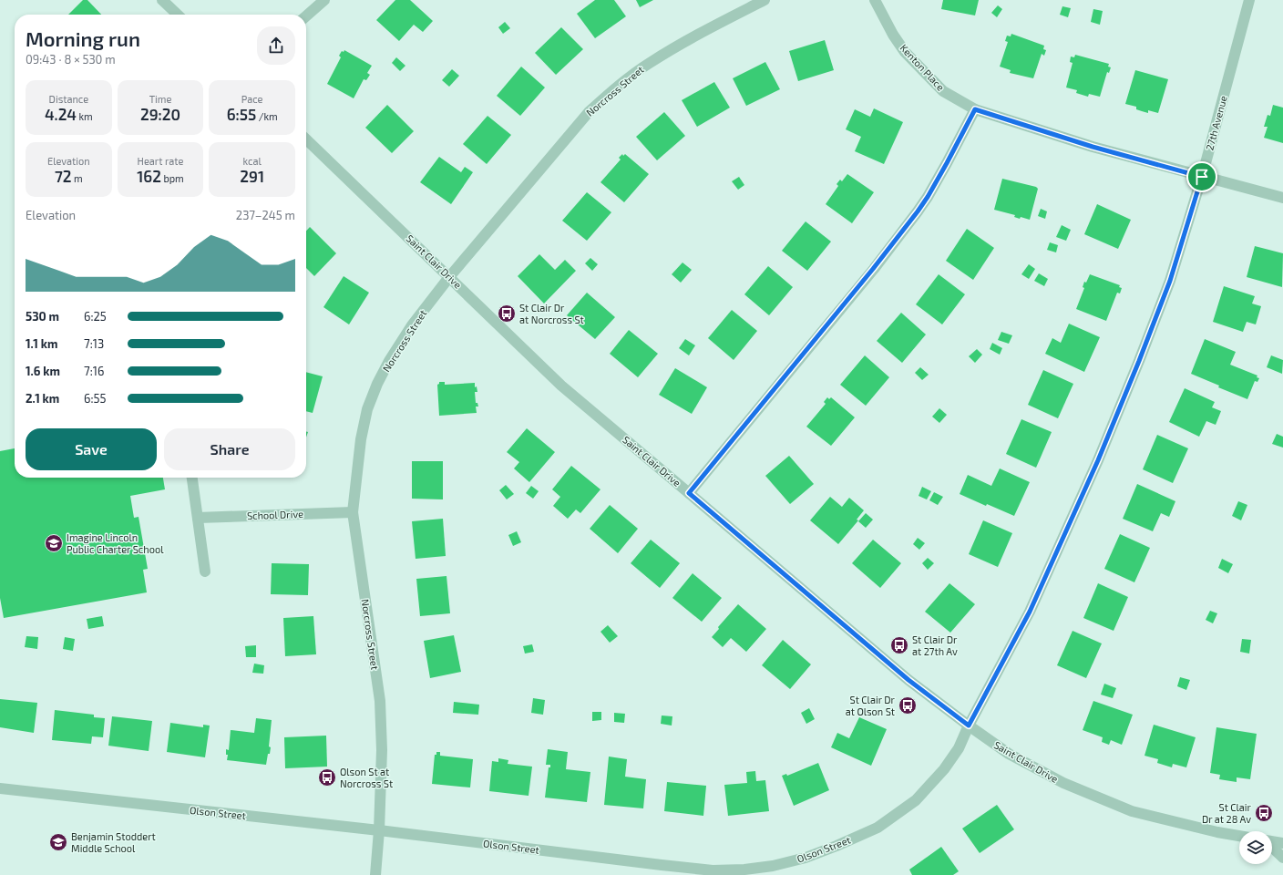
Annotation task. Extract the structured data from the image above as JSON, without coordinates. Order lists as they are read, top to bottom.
{
  "streets": {
    "street": [
      "Kenton Place",
      "Norcross Street",
      "27th Avenue",
      "Saint Clair Drive",
      "School Drive",
      "Olson Street"
    ]
  },
  "crossings": [
    ["Kenton Place", "27th Avenue"],
    ["Norcross Street", "Saint Clair Drive"],
    ["Norcross Street", "School Drive"],
    ["Norcross Street", "Olson Street"],
    ["27th Avenue", "Saint Clair Drive"],
    ["27th Avenue", "Olson Street"],
    ["Saint Clair Drive", "Olson Street"]
  ],
  "places": {
    "bus stop": [
      "St Clair Dr at Norcross St",
      "St Clair Dr at 27th Av",
      "St Clair Dr at Olson St",
      "Olson St at Norcross St",
      "St Clair Dr at 28 Av"
    ],
    "school or university": ["Imagine Lincoln Public Charter School", "Benjamin Stoddert Middle School"]
  },
  "page": {
    "heading": ["Morning run", "09:43 · 8 × 530 m"],
    "stats": [
      ["Distance", "4.24 km"],
      ["Time", "29:20"],
      ["Pace", "6:55 /km"],
      ["Elevation", "72 m"],
      ["Heart rate", "162 bpm"],
      ["kcal", "291"]
    ],
    "chart": ["Elevation", "237–245 m"],
    "list": [
      {
        "name": "530 m",
        "note": "6:25"
      },
      {
        "name": "1.1 km",
        "note": "7:13"
      },
      {
        "name": "1.6 km",
        "note": "7:16"
      },
      {
        "name": "2.1 km",
        "note": "6:55"
      }
    ],
    "buttons": ["Save", "Share"]
  }
}
